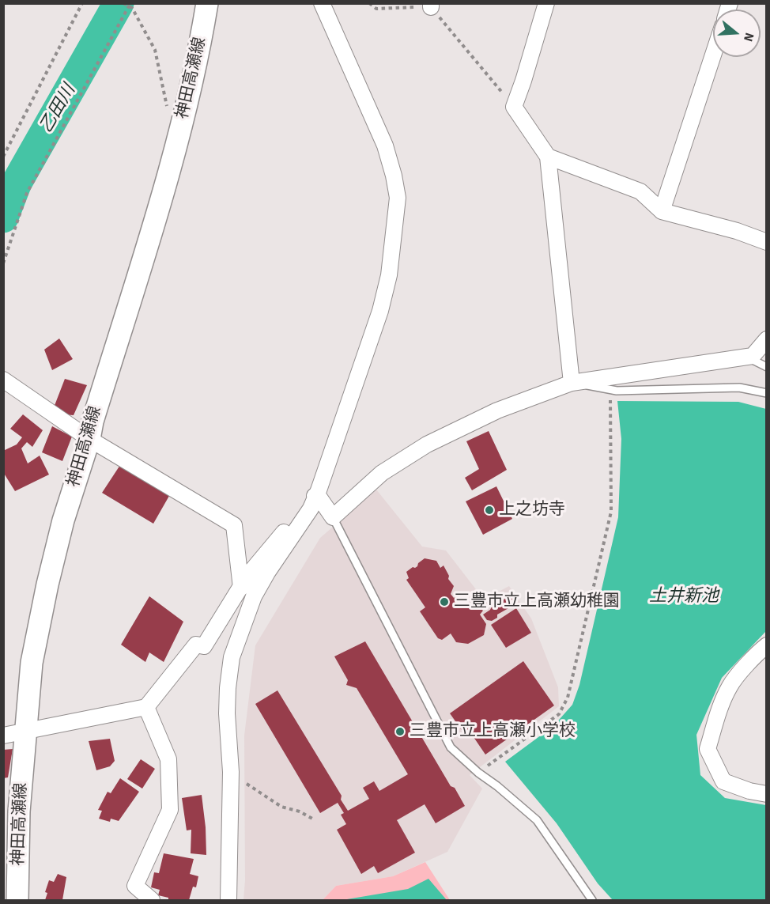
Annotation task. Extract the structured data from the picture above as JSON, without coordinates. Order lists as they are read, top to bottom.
{
  "streets": {
    "main road": ["神田高瀬線"]
  },
  "water": ["乙田川", "土井新池"],
  "places": ["上之坊寺", "三豊市立上高瀬幼稚園", "三豊市立上高瀬小学校"],
  "north": "right"
}
